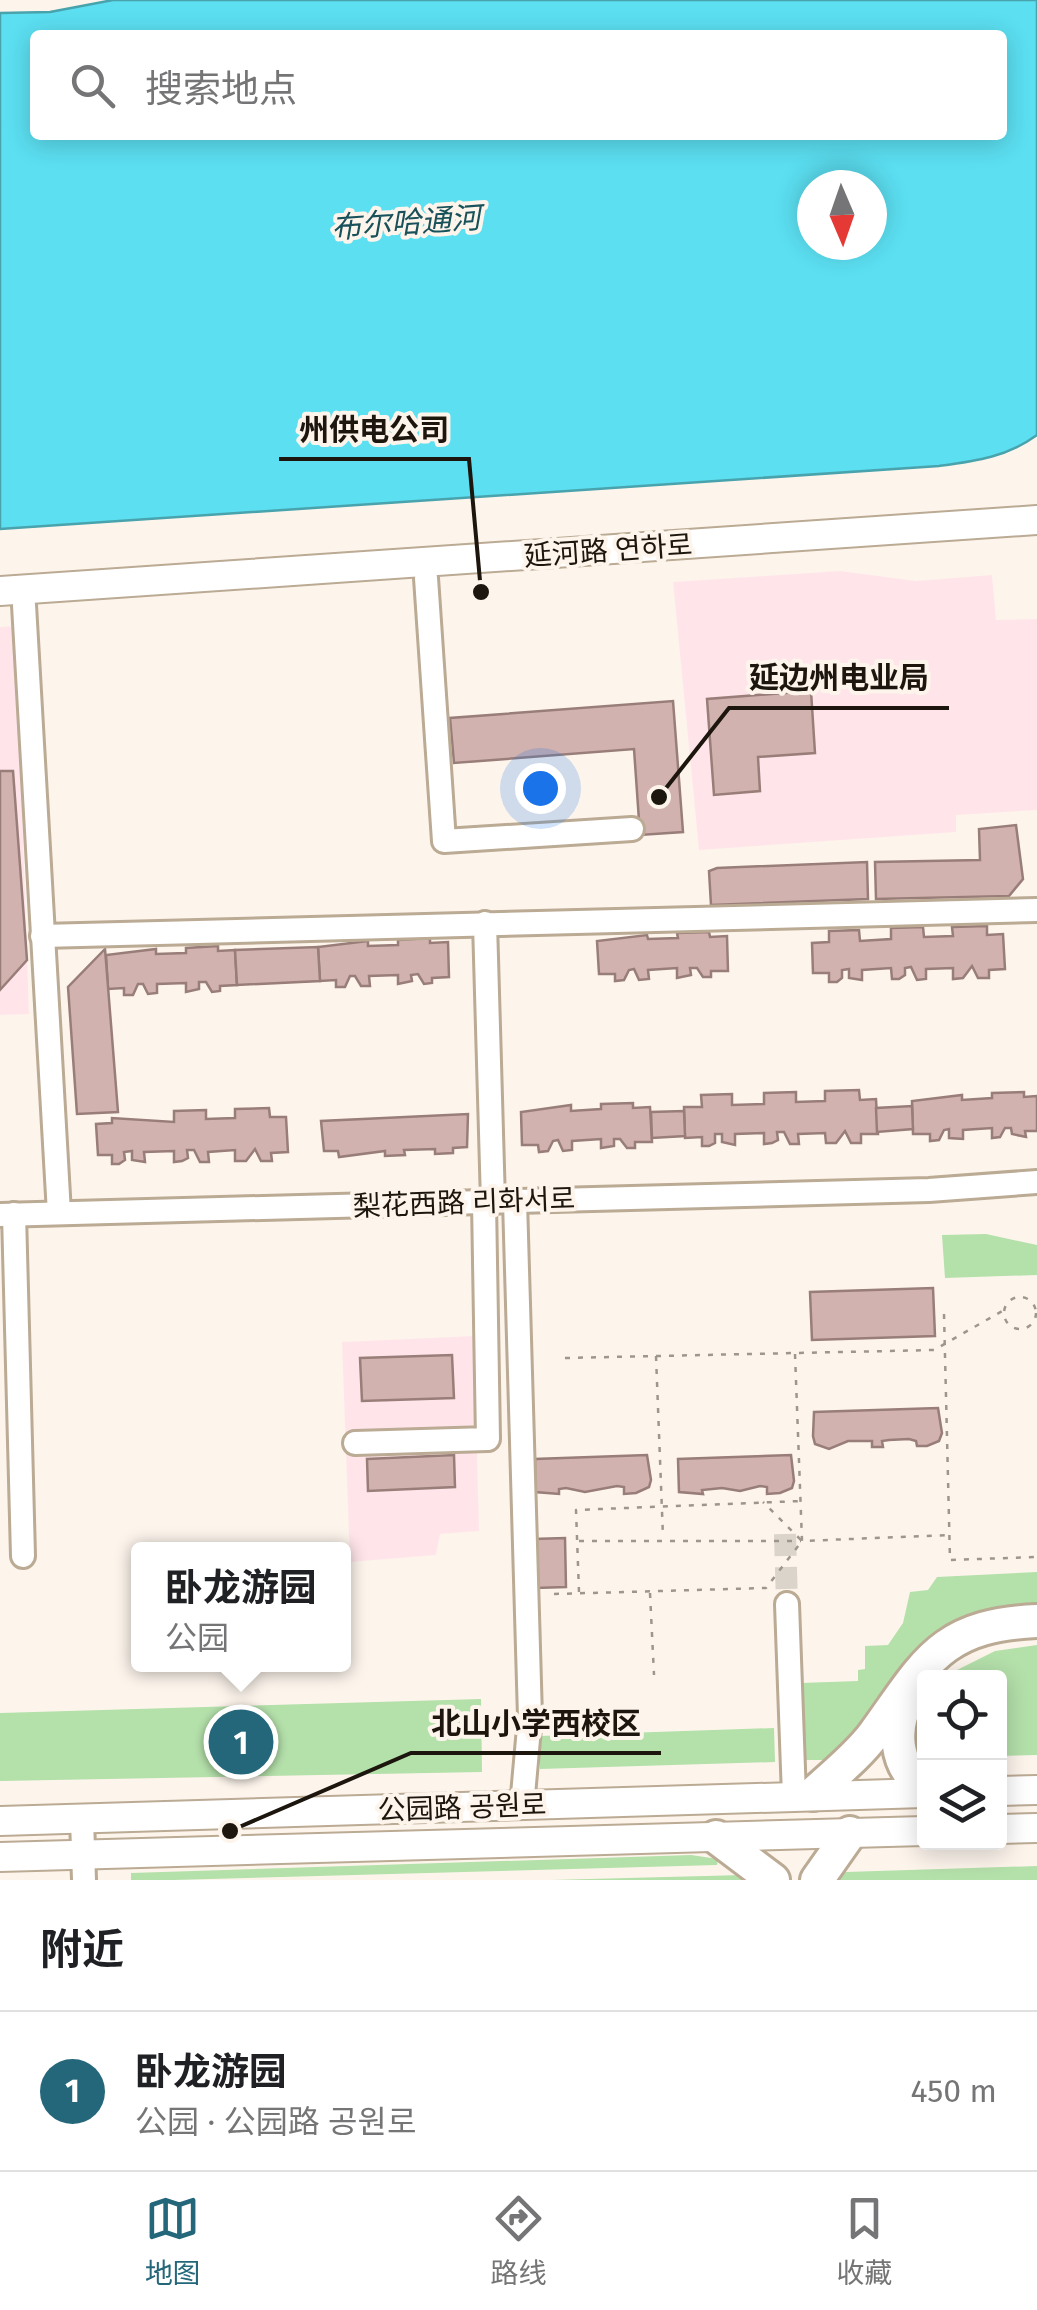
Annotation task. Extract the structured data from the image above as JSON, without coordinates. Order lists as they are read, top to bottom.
{
  "streets": {
    "main road": ["延河路 연하로", "公园路 공원로"],
    "street": ["梨花西路 리화서로"]
  },
  "water": ["布尔哈通河"],
  "places": ["州供电公司", "延边州电业局", "北山小学西校区"],
  "north": "bottom",
  "page": {
    "search": "搜索地点",
    "popup": ["卧龙游园", "公园"],
    "pins": "1",
    "heading": "附近",
    "list": [
      {
        "mark": "1",
        "name": "卧龙游园",
        "note": "公园 · 公园路 공원로",
        "value": "450 m"
      }
    ],
    "nav": ["地图", "路线", "收藏"]
  }
}
